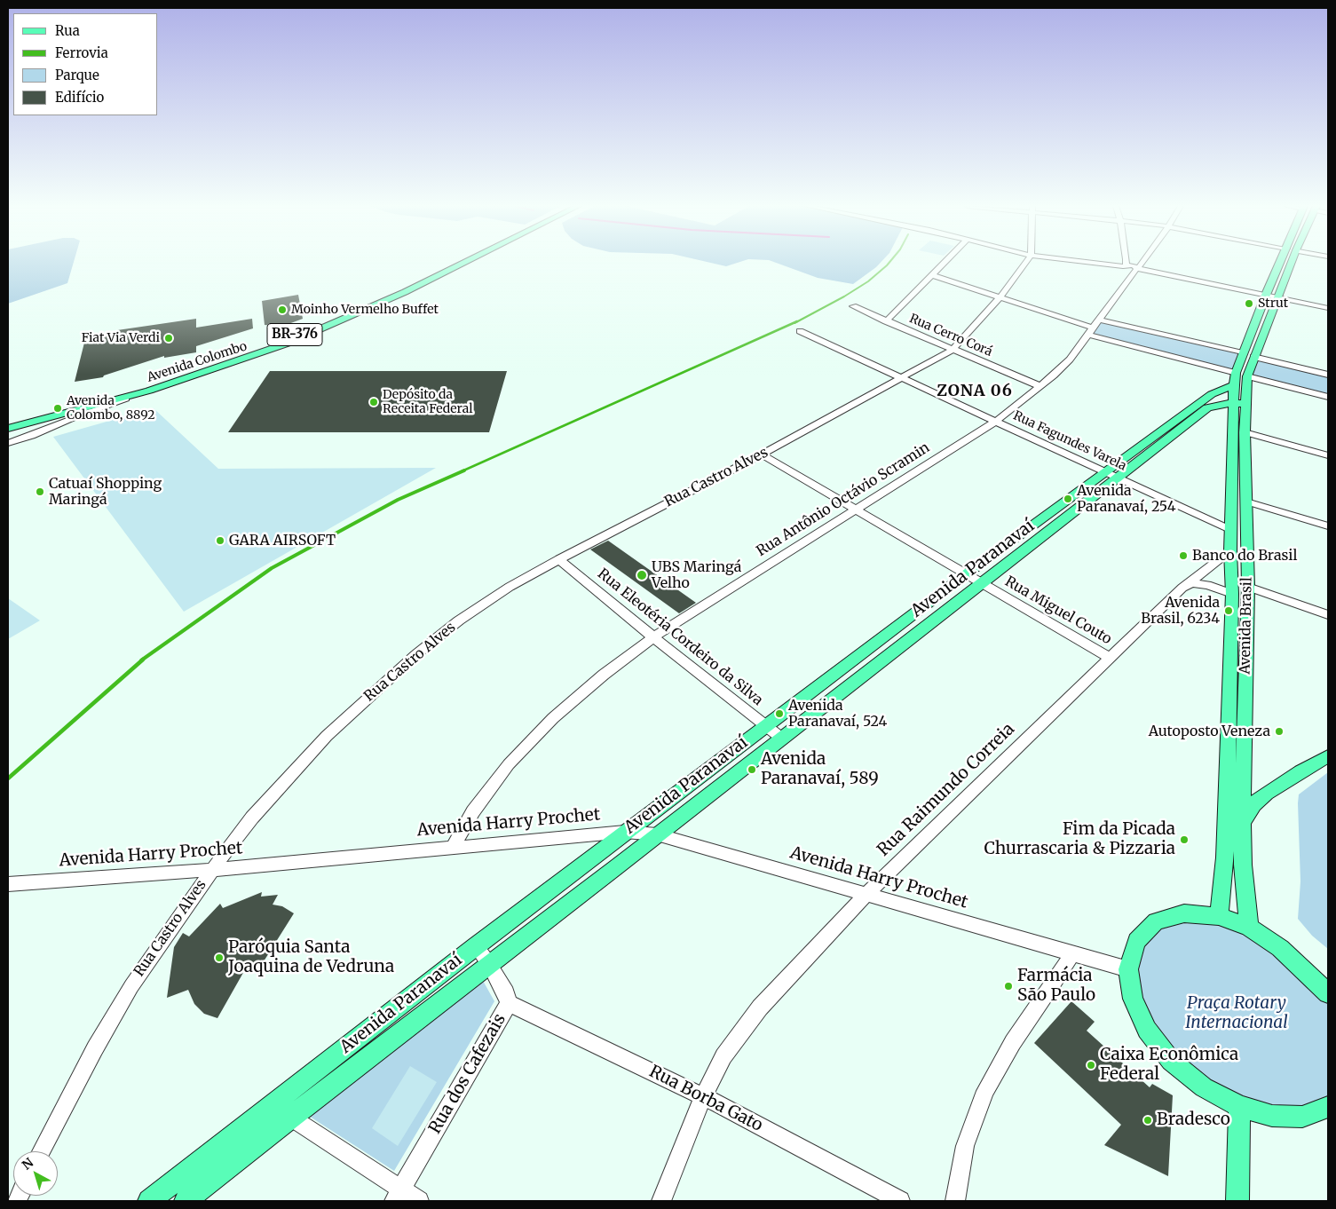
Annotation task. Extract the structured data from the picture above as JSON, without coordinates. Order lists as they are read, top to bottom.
{
  "streets": {
    "main road": [
      "BR-376",
      "Avenida Colombo",
      "Avenida Paranavaí",
      "Avenida Brasil"
    ],
    "street": [
      "Rua Cerro Corá",
      "Rua Fagundes Varela",
      "Rua Castro Alves",
      "Rua Antônio Octávio Scramin",
      "Rua Miguel Couto",
      "Rua Eleotéria Cordeiro da Silva",
      "Rua Raimundo Correia",
      "Avenida Harry Prochet",
      "Rua dos Cafezais",
      "Rua Borba Gato"
    ]
  },
  "crossings": [
    ["Rua Cerro Corá", "Rua Castro Alves"],
    ["Rua Cerro Corá", "Rua Antônio Octávio Scramin"],
    ["Rua Fagundes Varela", "Rua Castro Alves"],
    ["Rua Fagundes Varela", "Rua Antônio Octávio Scramin"],
    ["Rua Fagundes Varela", "Avenida Paranavaí"],
    ["Rua Fagundes Varela", "Avenida Brasil"],
    ["Rua Castro Alves", "Rua Miguel Couto"],
    ["Rua Castro Alves", "Rua Eleotéria Cordeiro da Silva"],
    ["Rua Castro Alves", "Avenida Harry Prochet"],
    ["Rua Antônio Octávio Scramin", "Rua Miguel Couto"],
    ["Rua Antônio Octávio Scramin", "Rua Eleotéria Cordeiro da Silva"],
    ["Rua Antônio Octávio Scramin", "Avenida Harry Prochet"],
    ["Avenida Paranavaí", "Rua Miguel Couto"],
    ["Avenida Paranavaí", "Avenida Brasil"],
    ["Avenida Paranavaí", "Rua Eleotéria Cordeiro da Silva"],
    ["Avenida Paranavaí", "Avenida Harry Prochet"],
    ["Avenida Paranavaí", "Rua dos Cafezais"],
    ["Rua Miguel Couto", "Rua Raimundo Correia"],
    ["Avenida Brasil", "Rua Raimundo Correia"],
    ["Rua Raimundo Correia", "Avenida Harry Prochet"],
    ["Rua Raimundo Correia", "Rua Borba Gato"],
    ["Rua dos Cafezais", "Rua Borba Gato"]
  ],
  "districts": ["ZONA 06"],
  "parks": ["Praça Rotary Internacional"],
  "places": [
    "Strut",
    "Moinho Vermelho Buffet",
    "Fiat Via Verdi",
    "Depósito da Receita Federal",
    "Avenida Colombo, 8892",
    "Catuaí Shopping Maringá",
    "Avenida Paranavaí, 254",
    "GARA AIRSOFT",
    "Banco do Brasil",
    "UBS Maringá Velho",
    "Avenida Brasil, 6234",
    "Avenida Paranavaí, 524",
    "Autoposto Veneza",
    "Avenida Paranavaí, 589",
    "Fim da Picada Churrascaria & Pizzaria",
    "Paróquia Santa Joaquina de Vedruna",
    "Farmácia São Paulo",
    "Caixa Econômica Federal",
    "Bradesco"
  ],
  "legend": [
    "Rua",
    "Ferrovia",
    "Parque",
    "Edifício"
  ],
  "north": "top left"
}
